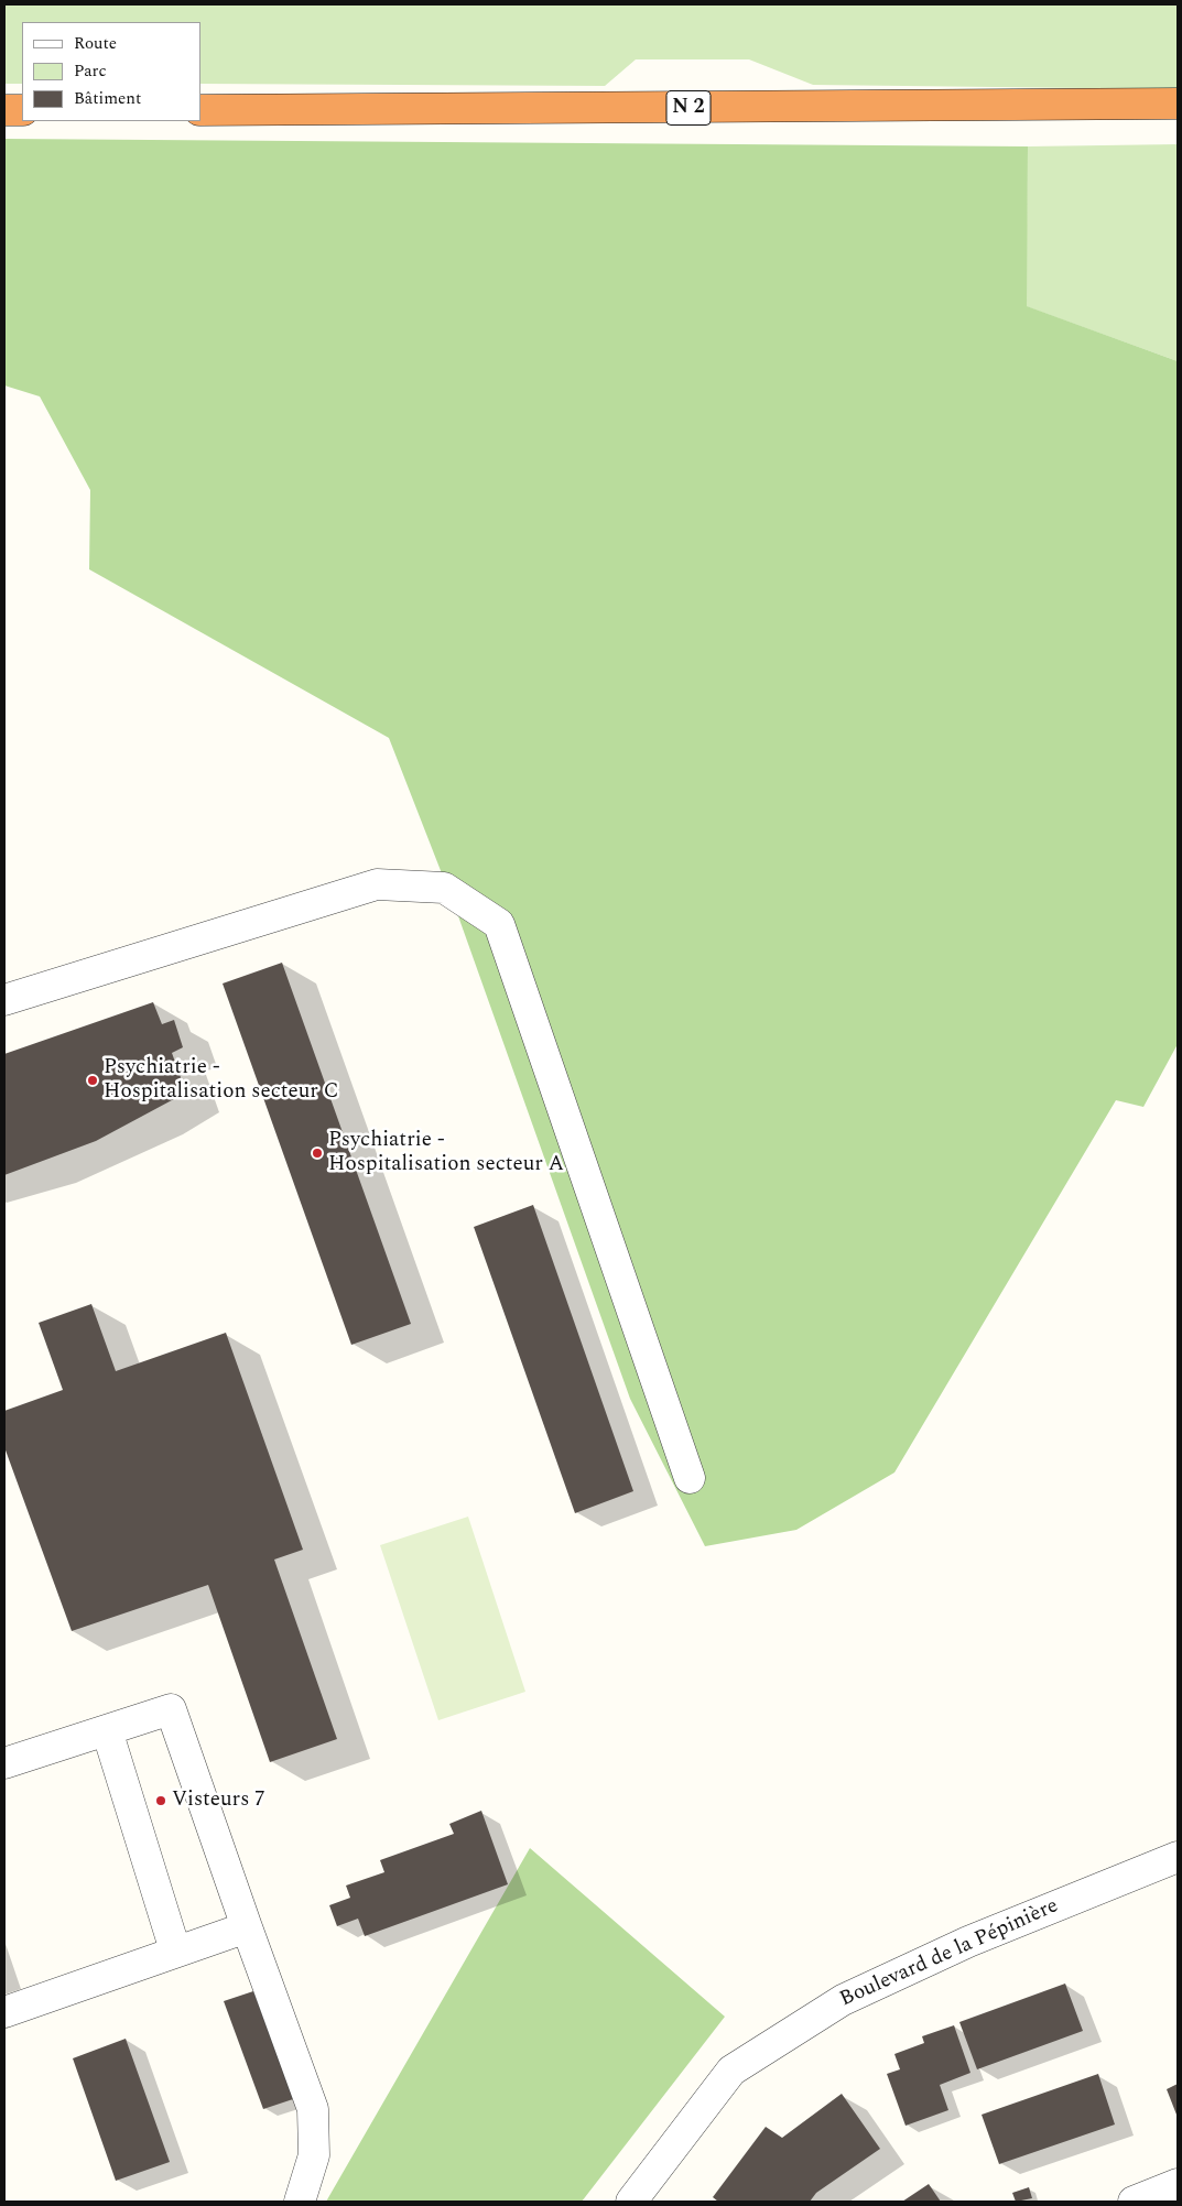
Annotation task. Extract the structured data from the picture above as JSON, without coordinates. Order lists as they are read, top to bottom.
{
  "streets": {
    "highway": ["N 2"],
    "street": ["Boulevard de la Pépinière"]
  },
  "places": ["Psychiatrie - Hospitalisation secteur C", "Psychiatrie - Hospitalisation secteur A", "Visteurs 7"],
  "legend": ["Route", "Parc", "Bâtiment"]
}
